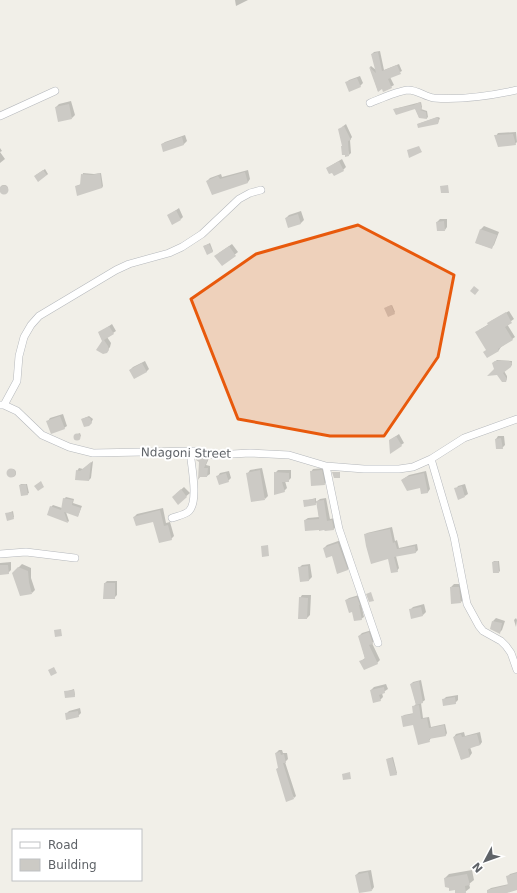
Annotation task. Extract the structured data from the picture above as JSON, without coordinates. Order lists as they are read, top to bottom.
{
  "streets": {
    "street": ["Ndagoni Street"]
  },
  "legend": ["Road", "Building"],
  "north": "bottom left"
}
